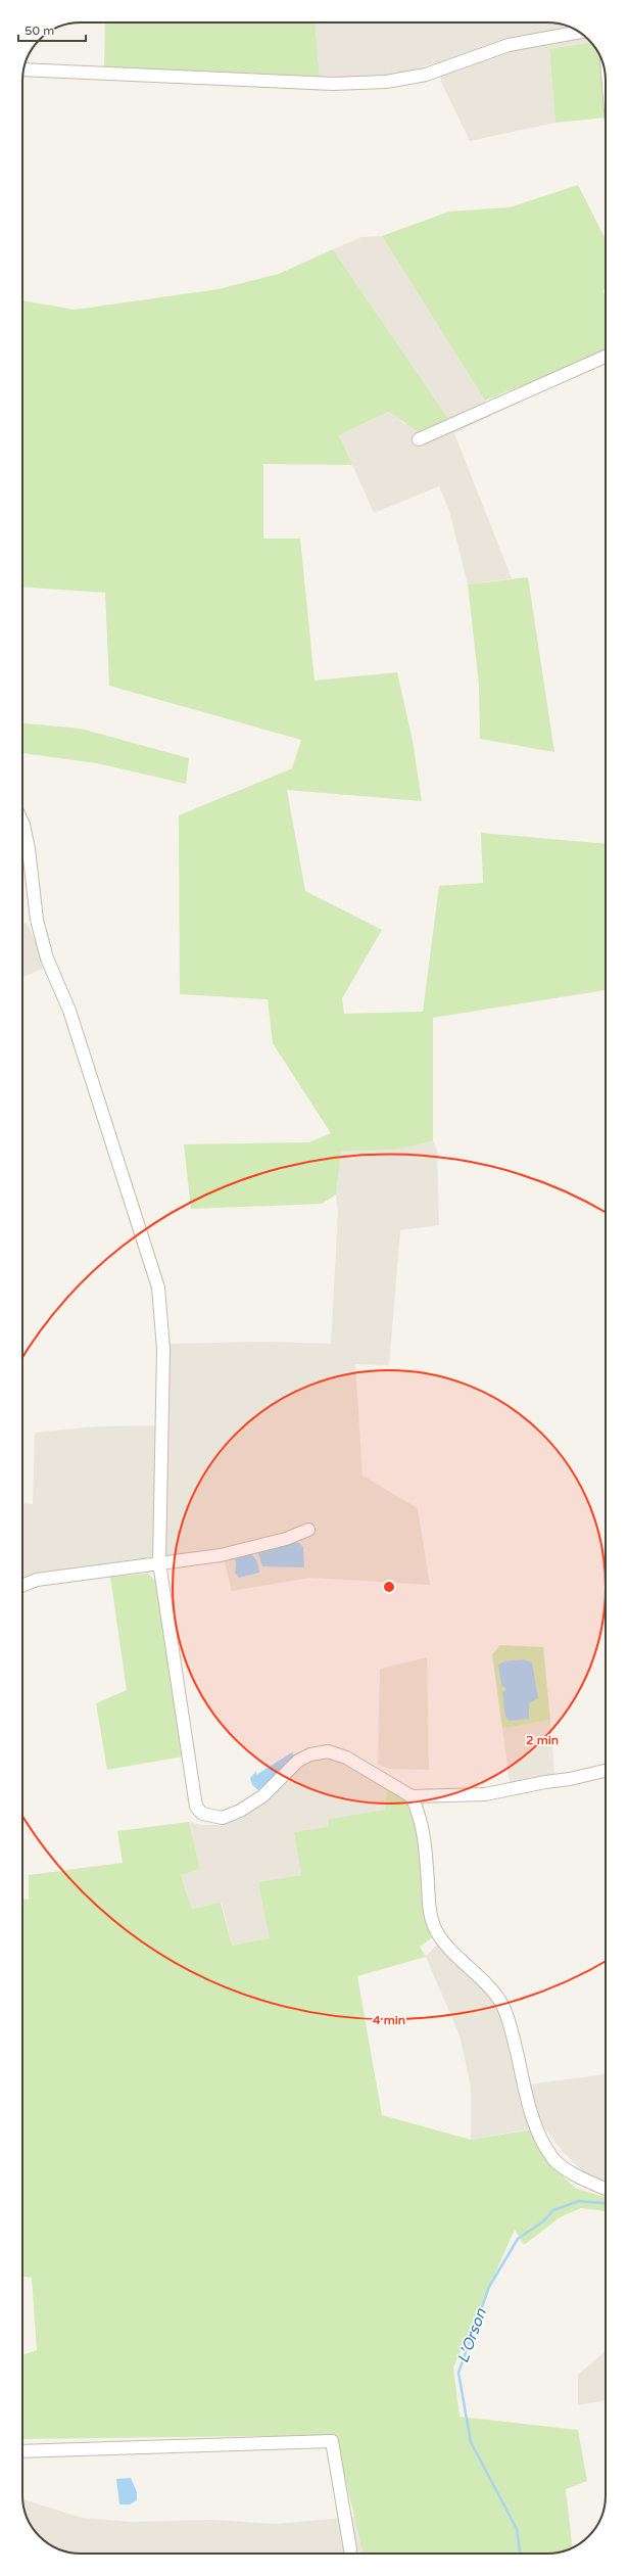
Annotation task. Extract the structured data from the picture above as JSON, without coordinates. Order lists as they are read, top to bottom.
{
  "water": ["L’Orson"],
  "scale_bar": "50 m",
  "rings": ["2 min", "4 min"]
}
